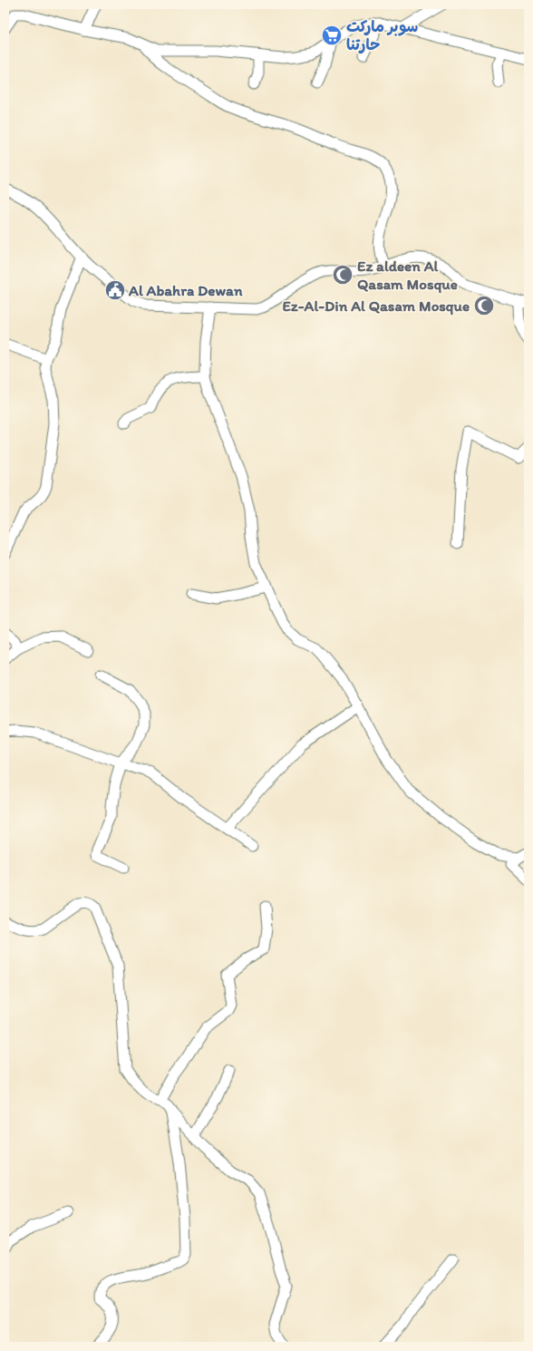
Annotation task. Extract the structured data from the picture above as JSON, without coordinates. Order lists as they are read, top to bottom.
{
  "places": {
    "supermarket": ["سوبر ماركت حارتنا"],
    "mosque": ["Ez aldeen Al Qasam Mosque", "Ez-Al-Din Al Qasam Mosque"],
    "public building": ["Al Abahra Dewan"]
  }
}
